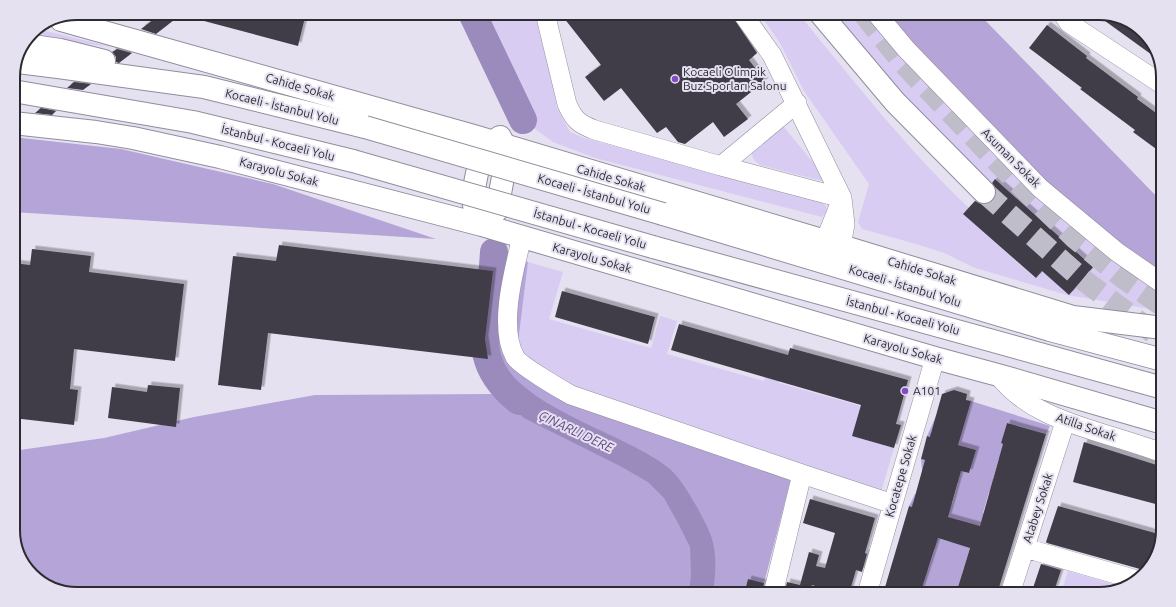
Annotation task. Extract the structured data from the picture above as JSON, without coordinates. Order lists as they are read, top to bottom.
{
  "streets": {
    "main road": [
      "Cahide Sokak",
      "Kocaeli - İstanbul Yolu",
      "İstanbul - Kocaeli Yolu",
      "Karayolu Sokak"
    ],
    "street": [
      "Asuman Sokak",
      "Atilla Sokak",
      "Kocatepe Sokak",
      "Atabey Sokak"
    ]
  },
  "crossings": [
    ["Karayolu Sokak", "Atilla Sokak"],
    ["Karayolu Sokak", "Kocatepe Sokak"],
    ["Atilla Sokak", "Atabey Sokak"]
  ],
  "water": ["ÇINARLI DERE"],
  "places": ["Kocaeli Olimpik Buz Sporları Salonu", "A101"]
}
